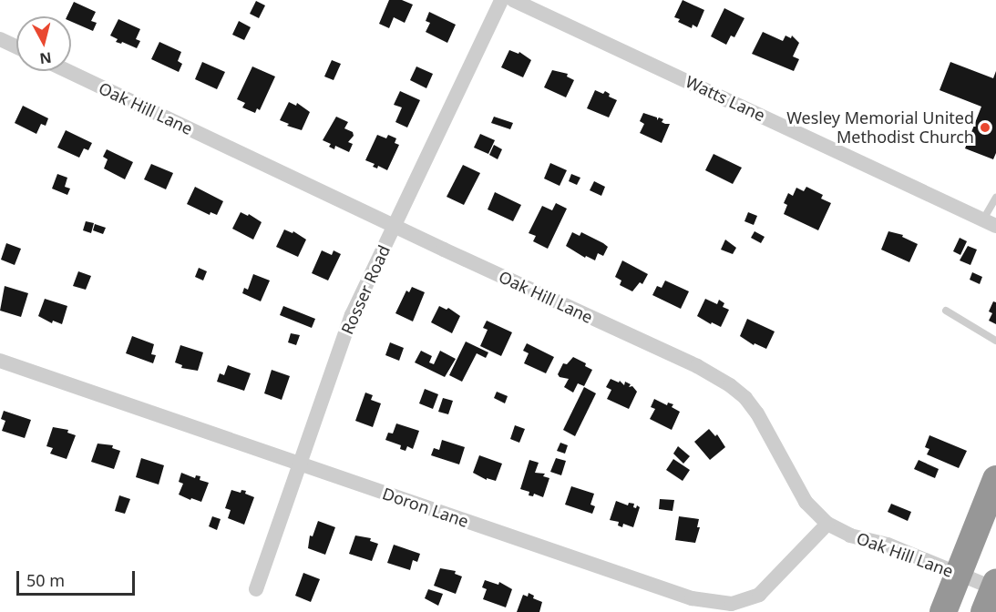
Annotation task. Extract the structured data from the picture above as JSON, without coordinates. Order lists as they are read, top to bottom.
{
  "streets": {
    "street": [
      "Watts Lane",
      "Oak Hill Lane",
      "Rosser Road",
      "Doron Lane"
    ]
  },
  "crossings": [
    ["Oak Hill Lane", "Rosser Road"],
    ["Oak Hill Lane", "Doron Lane"],
    ["Rosser Road", "Doron Lane"]
  ],
  "places": ["Wesley Memorial United Methodist Church"],
  "scale_bar": "50 m",
  "north": "bottom"
}
